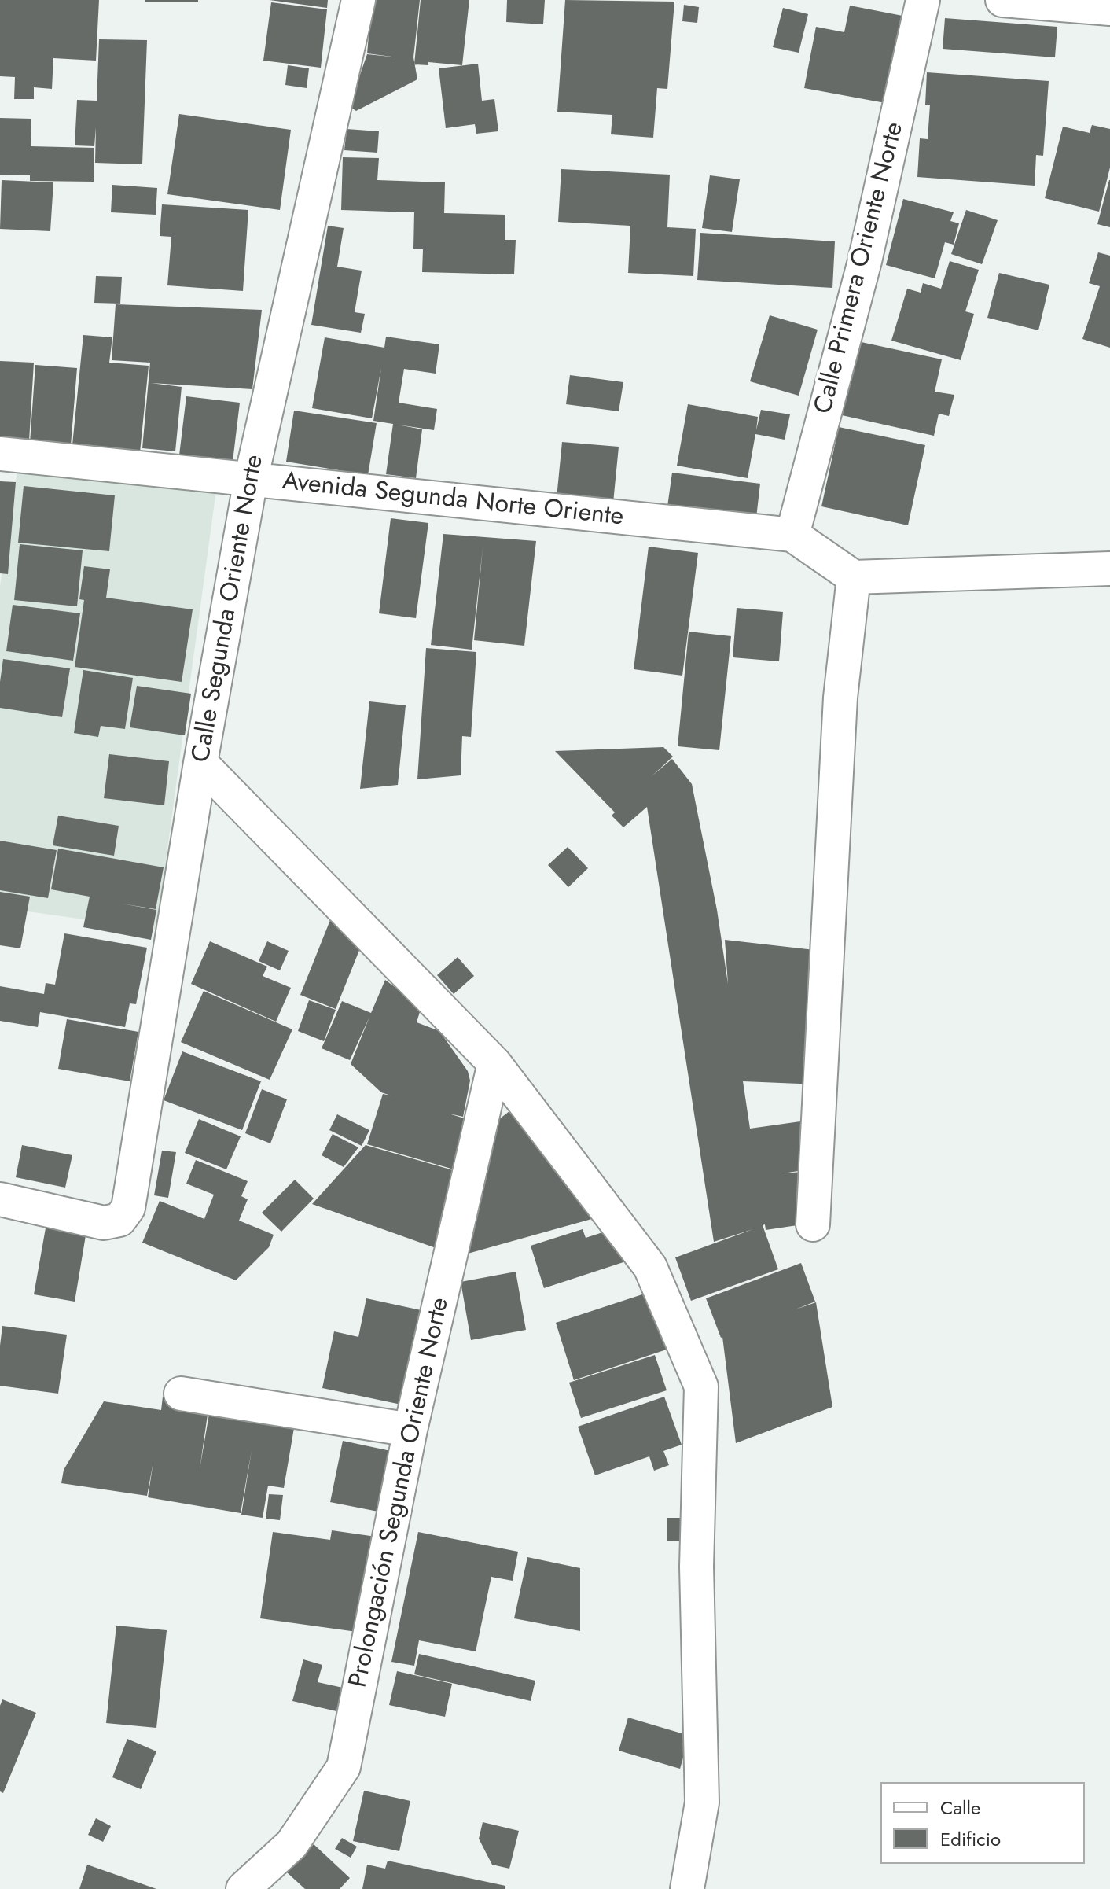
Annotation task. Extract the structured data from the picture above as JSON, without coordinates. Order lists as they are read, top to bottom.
{
  "streets": {
    "street": [
      "Calle Primera Oriente Norte",
      "Avenida Segunda Norte Oriente",
      "Calle Segunda Oriente Norte",
      "Prolongación Segunda Oriente Norte"
    ]
  },
  "crossings": [
    ["Calle Primera Oriente Norte", "Avenida Segunda Norte Oriente"],
    ["Avenida Segunda Norte Oriente", "Calle Segunda Oriente Norte"]
  ],
  "legend": ["Calle", "Edificio"]
}
